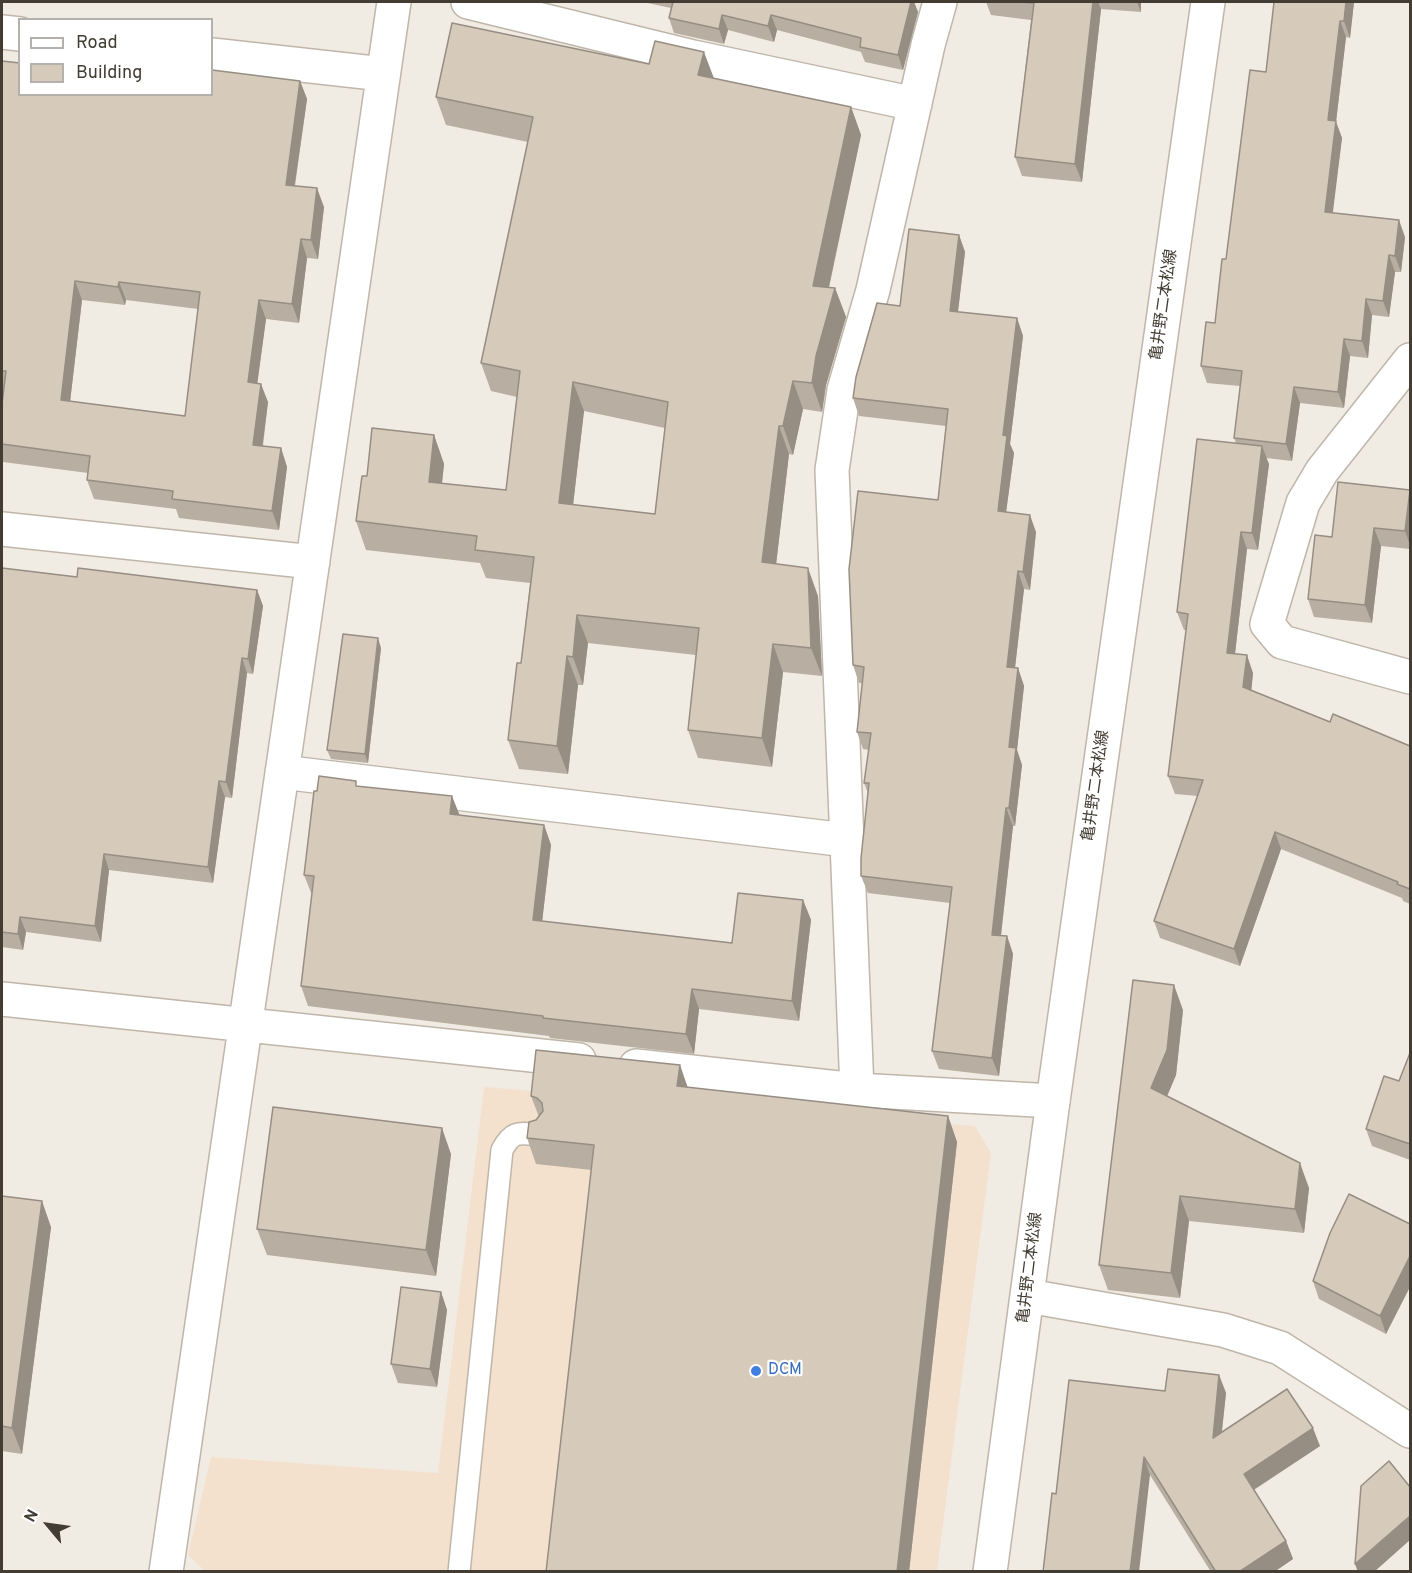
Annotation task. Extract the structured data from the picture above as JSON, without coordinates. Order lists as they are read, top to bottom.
{
  "streets": {
    "street": ["亀井野二本松線"]
  },
  "places": ["DCM"],
  "legend": ["Road", "Building"],
  "north": "top left"
}
